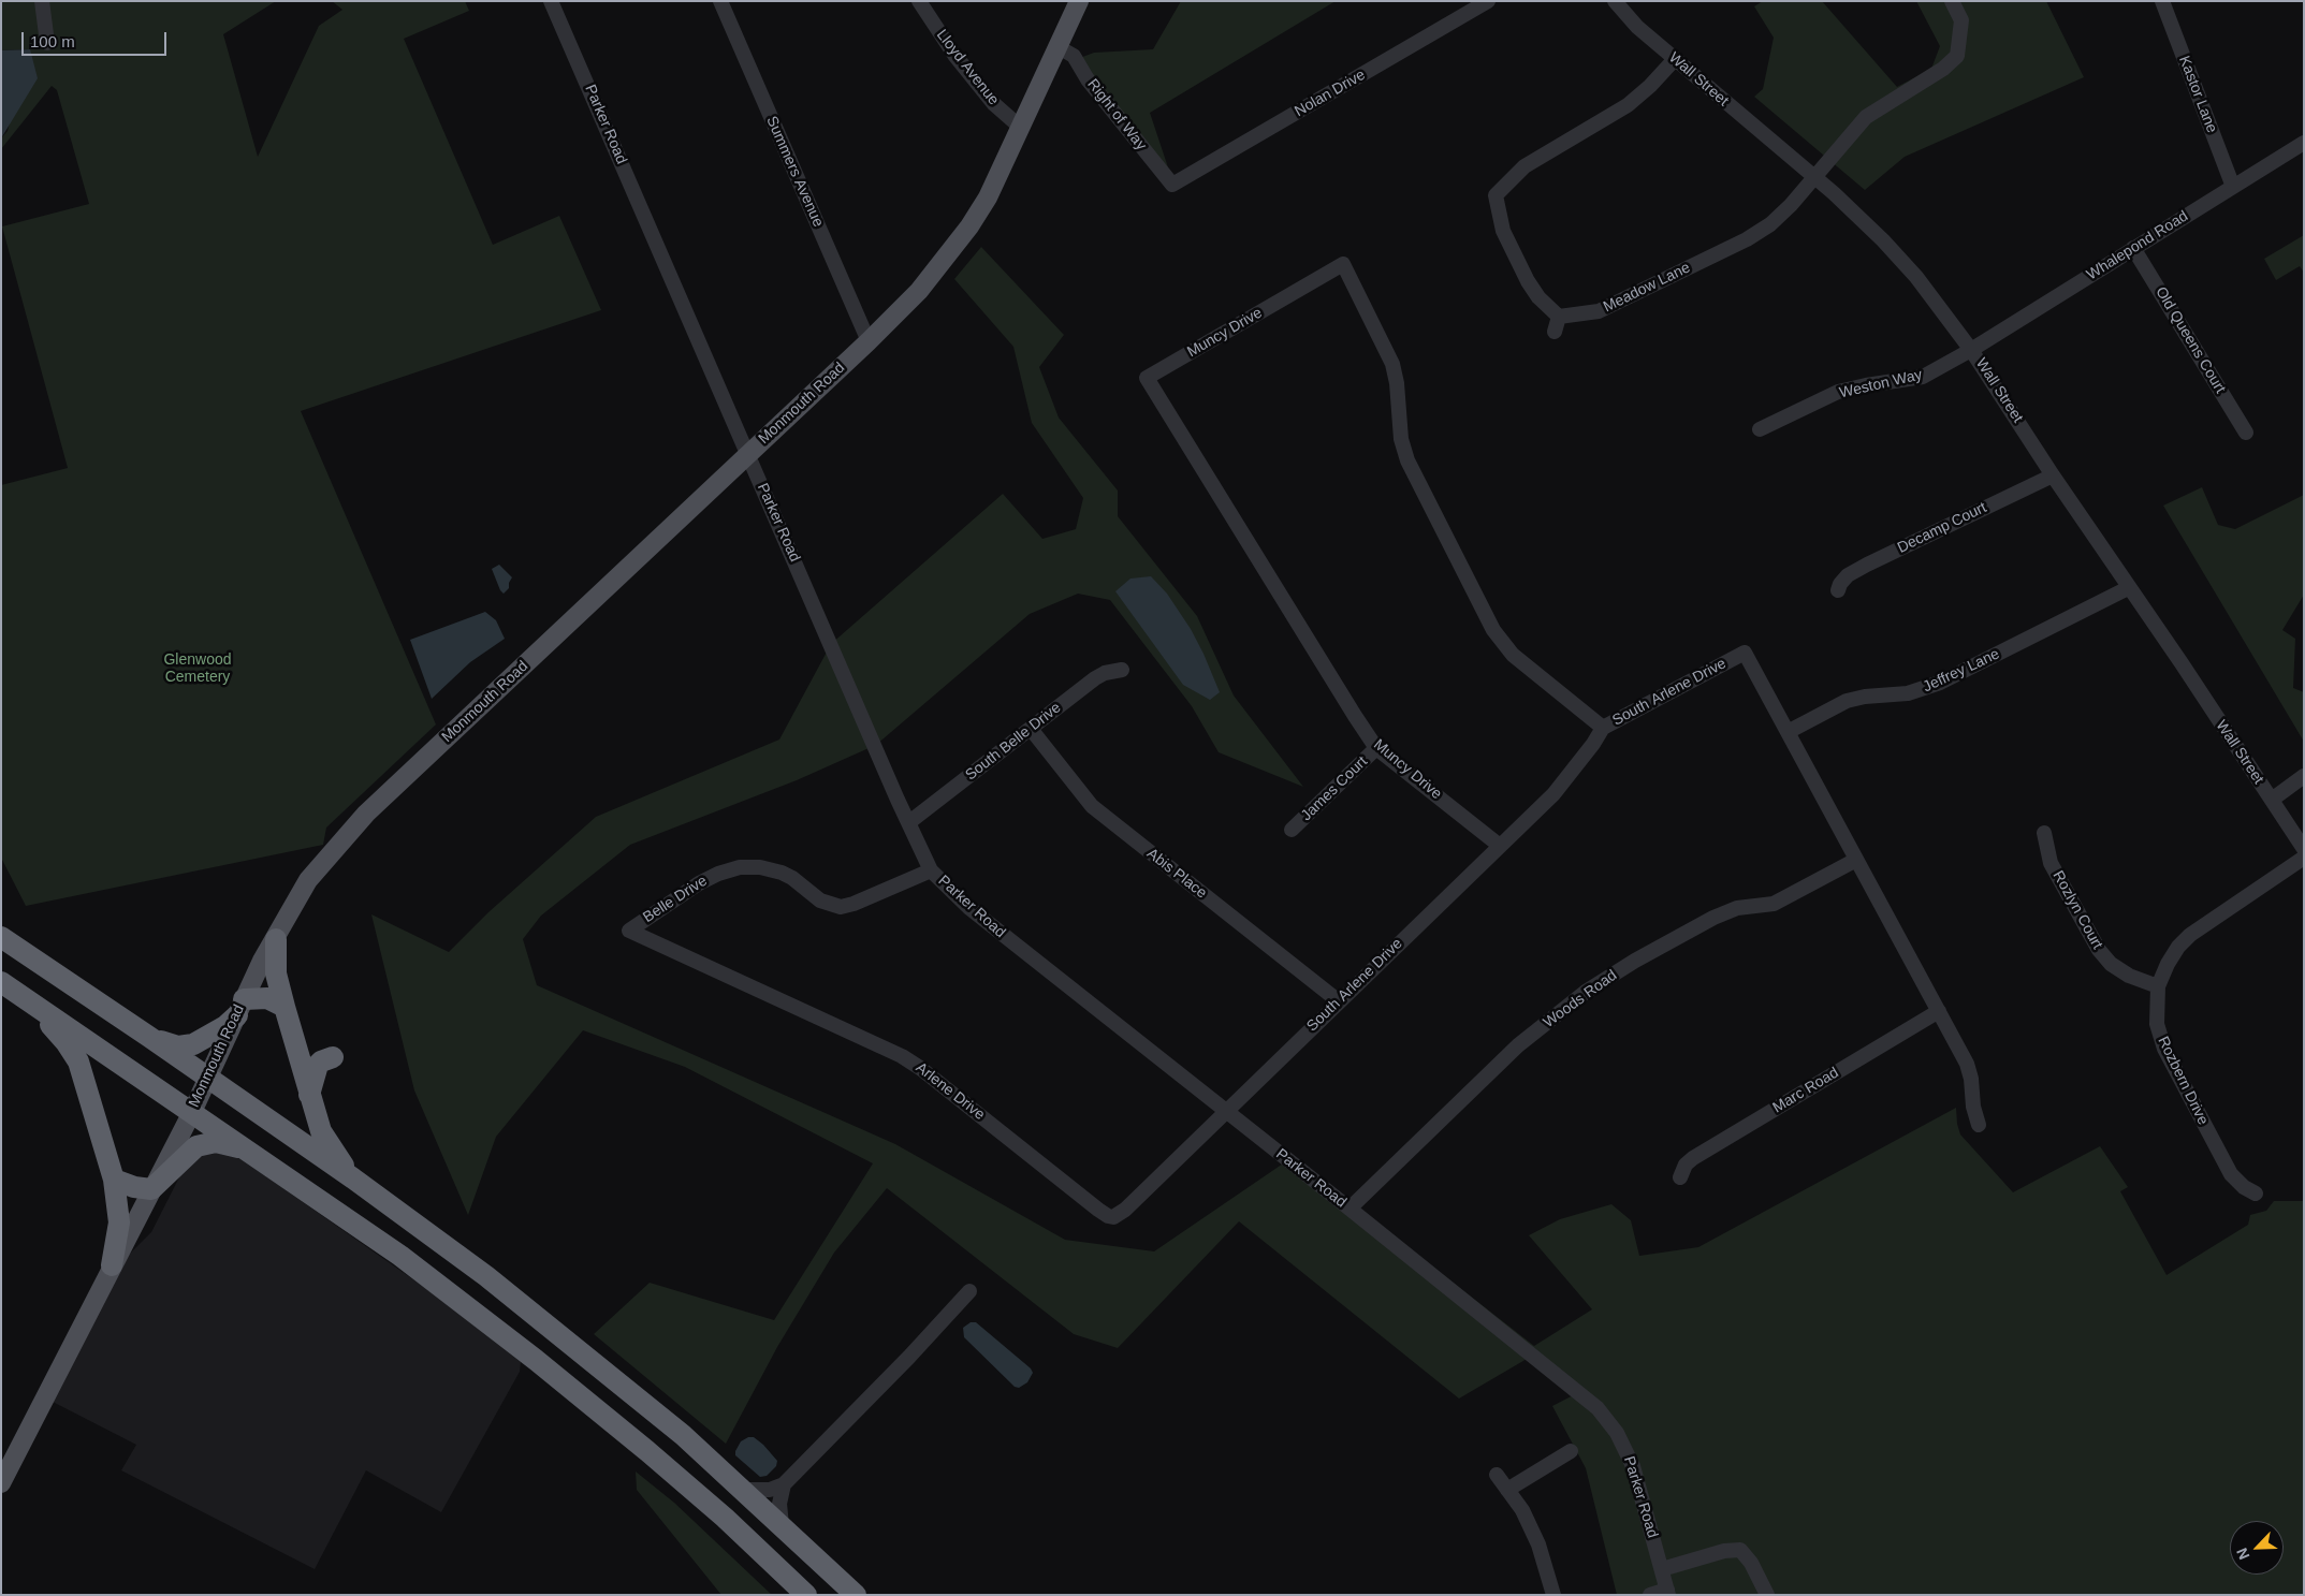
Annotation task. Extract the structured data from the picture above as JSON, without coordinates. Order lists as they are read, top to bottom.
{
  "streets": {
    "main road": ["Monmouth Road"],
    "street": [
      "Lloyd Avenue",
      "Wall Street",
      "Nolan Drive",
      "Kastor Lane",
      "Right of Way",
      "Parker Road",
      "Summers Avenue",
      "Whalepond Road",
      "Meadow Lane",
      "Muncy Drive",
      "Old Queens Court",
      "Weston Way",
      "Decamp Court",
      "Jeffrey Lane",
      "South Arlene Drive",
      "South Belle Drive",
      "James Court",
      "Abis Place",
      "Belle Drive",
      "Rozlyn Court",
      "Woods Road",
      "Rozbern Drive",
      "Marc Road",
      "Arlene Drive"
    ]
  },
  "crossings": [
    ["Lloyd Avenue", "Monmouth Road"],
    ["Wall Street", "Whalepond Road"],
    ["Wall Street", "Meadow Lane"],
    ["Wall Street", "Weston Way"],
    ["Wall Street", "Decamp Court"],
    ["Wall Street", "Jeffrey Lane"],
    ["Nolan Drive", "Right of Way"],
    ["Kastor Lane", "Whalepond Road"],
    ["Right of Way", "Monmouth Road"],
    ["Parker Road", "Monmouth Road"],
    ["Parker Road", "South Arlene Drive"],
    ["Parker Road", "South Belle Drive"],
    ["Parker Road", "Belle Drive"],
    ["Parker Road", "Woods Road"],
    ["Parker Road", "Arlene Drive"],
    ["Summers Avenue", "Monmouth Road"],
    ["Whalepond Road", "Old Queens Court"],
    ["Whalepond Road", "Weston Way"],
    ["Muncy Drive", "South Arlene Drive"],
    ["Muncy Drive", "James Court"],
    ["Jeffrey Lane", "South Arlene Drive"],
    ["South Arlene Drive", "Abis Place"],
    ["South Arlene Drive", "Woods Road"],
    ["South Arlene Drive", "Marc Road"],
    ["South Arlene Drive", "Arlene Drive"],
    ["South Belle Drive", "Abis Place"],
    ["Belle Drive", "Arlene Drive"],
    ["Rozlyn Court", "Rozbern Drive"]
  ],
  "parks": ["Glenwood Cemetery"],
  "scale_bar": "100 m",
  "north": "bottom left"
}
